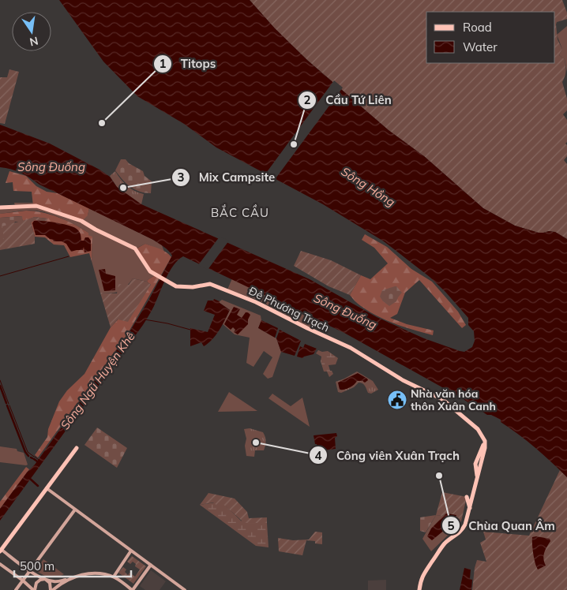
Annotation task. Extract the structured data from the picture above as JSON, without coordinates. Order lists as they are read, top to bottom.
{
  "streets": {
    "main road": ["Đê Phương Trạch"]
  },
  "districts": ["BẮC CẦU"],
  "water": ["Sông Đuống", "Sông Hồng", "Sông Ngũ Huyện Khê"],
  "places": {
    "other": [
      "Titops",
      "Cầu Tứ Liên",
      "Mix Campsite",
      "Công viên Xuân Trạch",
      "Chùa Quan Âm"
    ],
    "public building": ["Nhà văn hóa thôn Xuân Canh"]
  },
  "legend": ["Road", "Water"],
  "scale_bar": "500 m",
  "north": "bottom"
}
